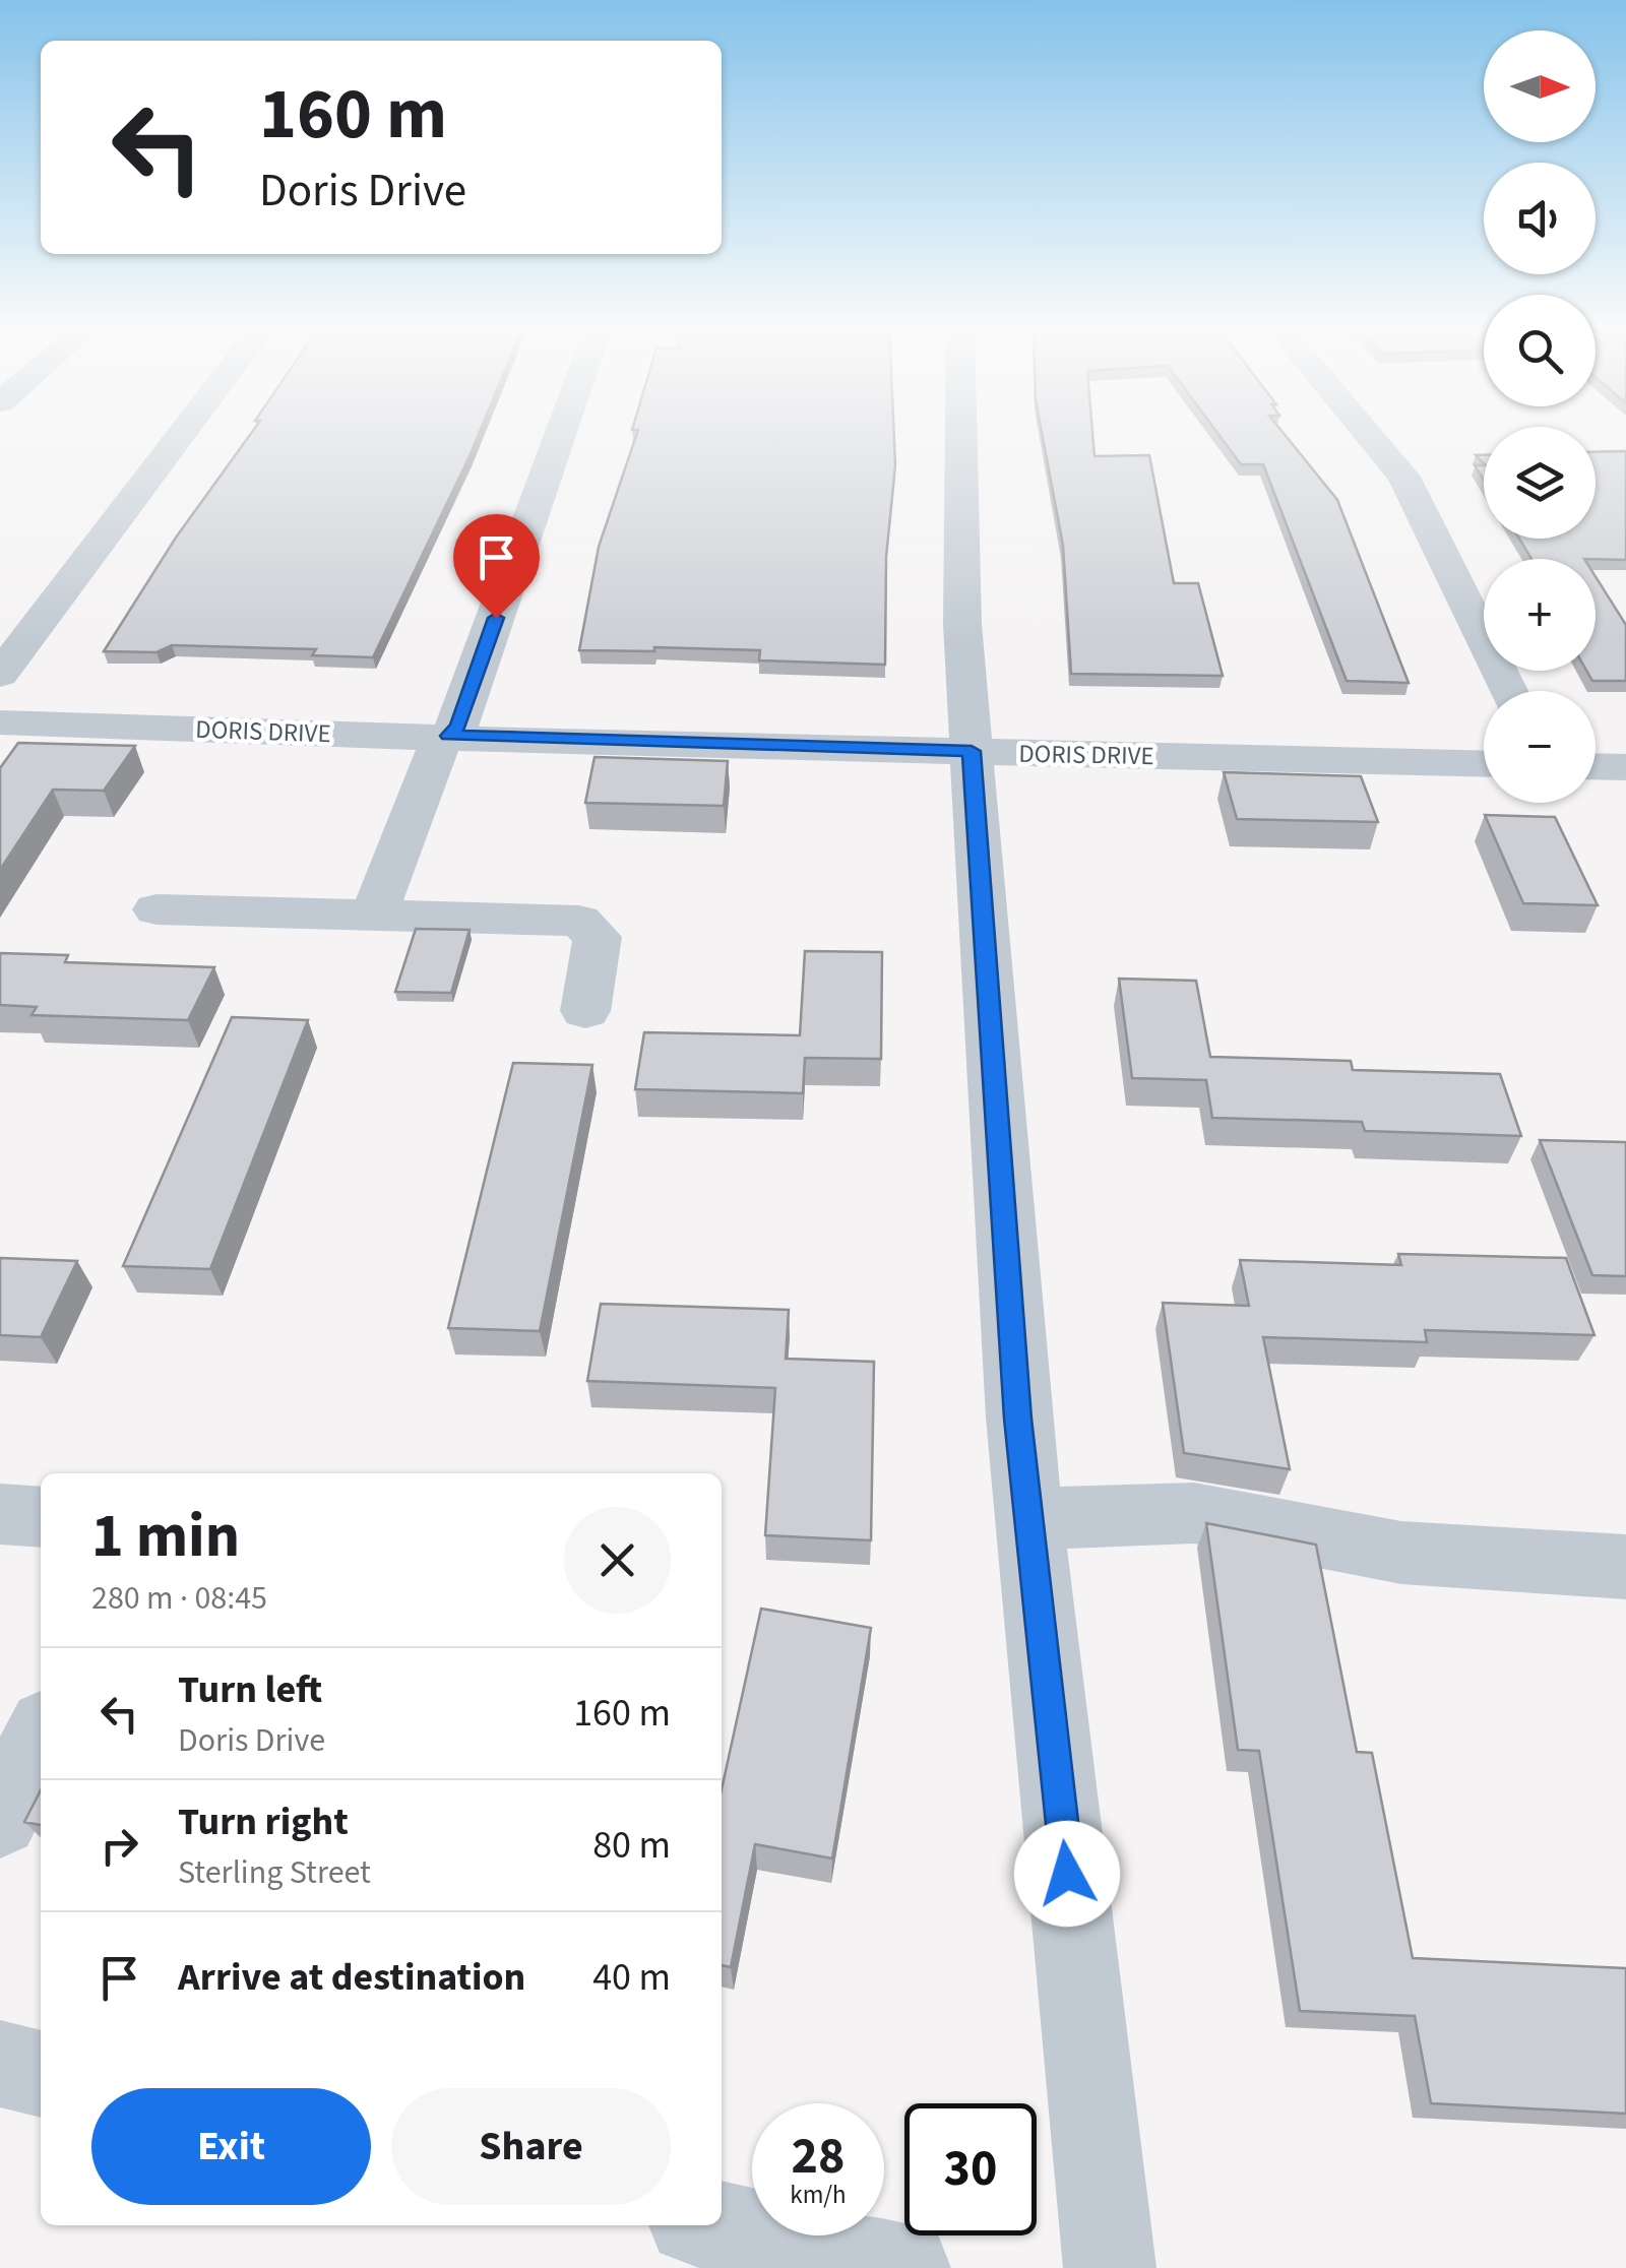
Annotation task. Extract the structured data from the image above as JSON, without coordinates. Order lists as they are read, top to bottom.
{
  "streets": {
    "street": ["DORIS DRIVE"]
  },
  "north": "right",
  "page": {
    "map_buttons": ["+", "−"],
    "turn": ["160 m", "Doris Drive"],
    "heading": ["1 min", "280 m · 08:45"],
    "list": [
      {
        "name": "Turn left",
        "note": "Doris Drive",
        "value": "160 m"
      },
      {
        "name": "Turn right",
        "note": "Sterling Street",
        "value": "80 m"
      },
      {
        "name": "Arrive at destination",
        "value": "40 m"
      }
    ],
    "buttons": ["Exit", "Share"],
    "speed": "28 km/h",
    "limit": "30"
  }
}
